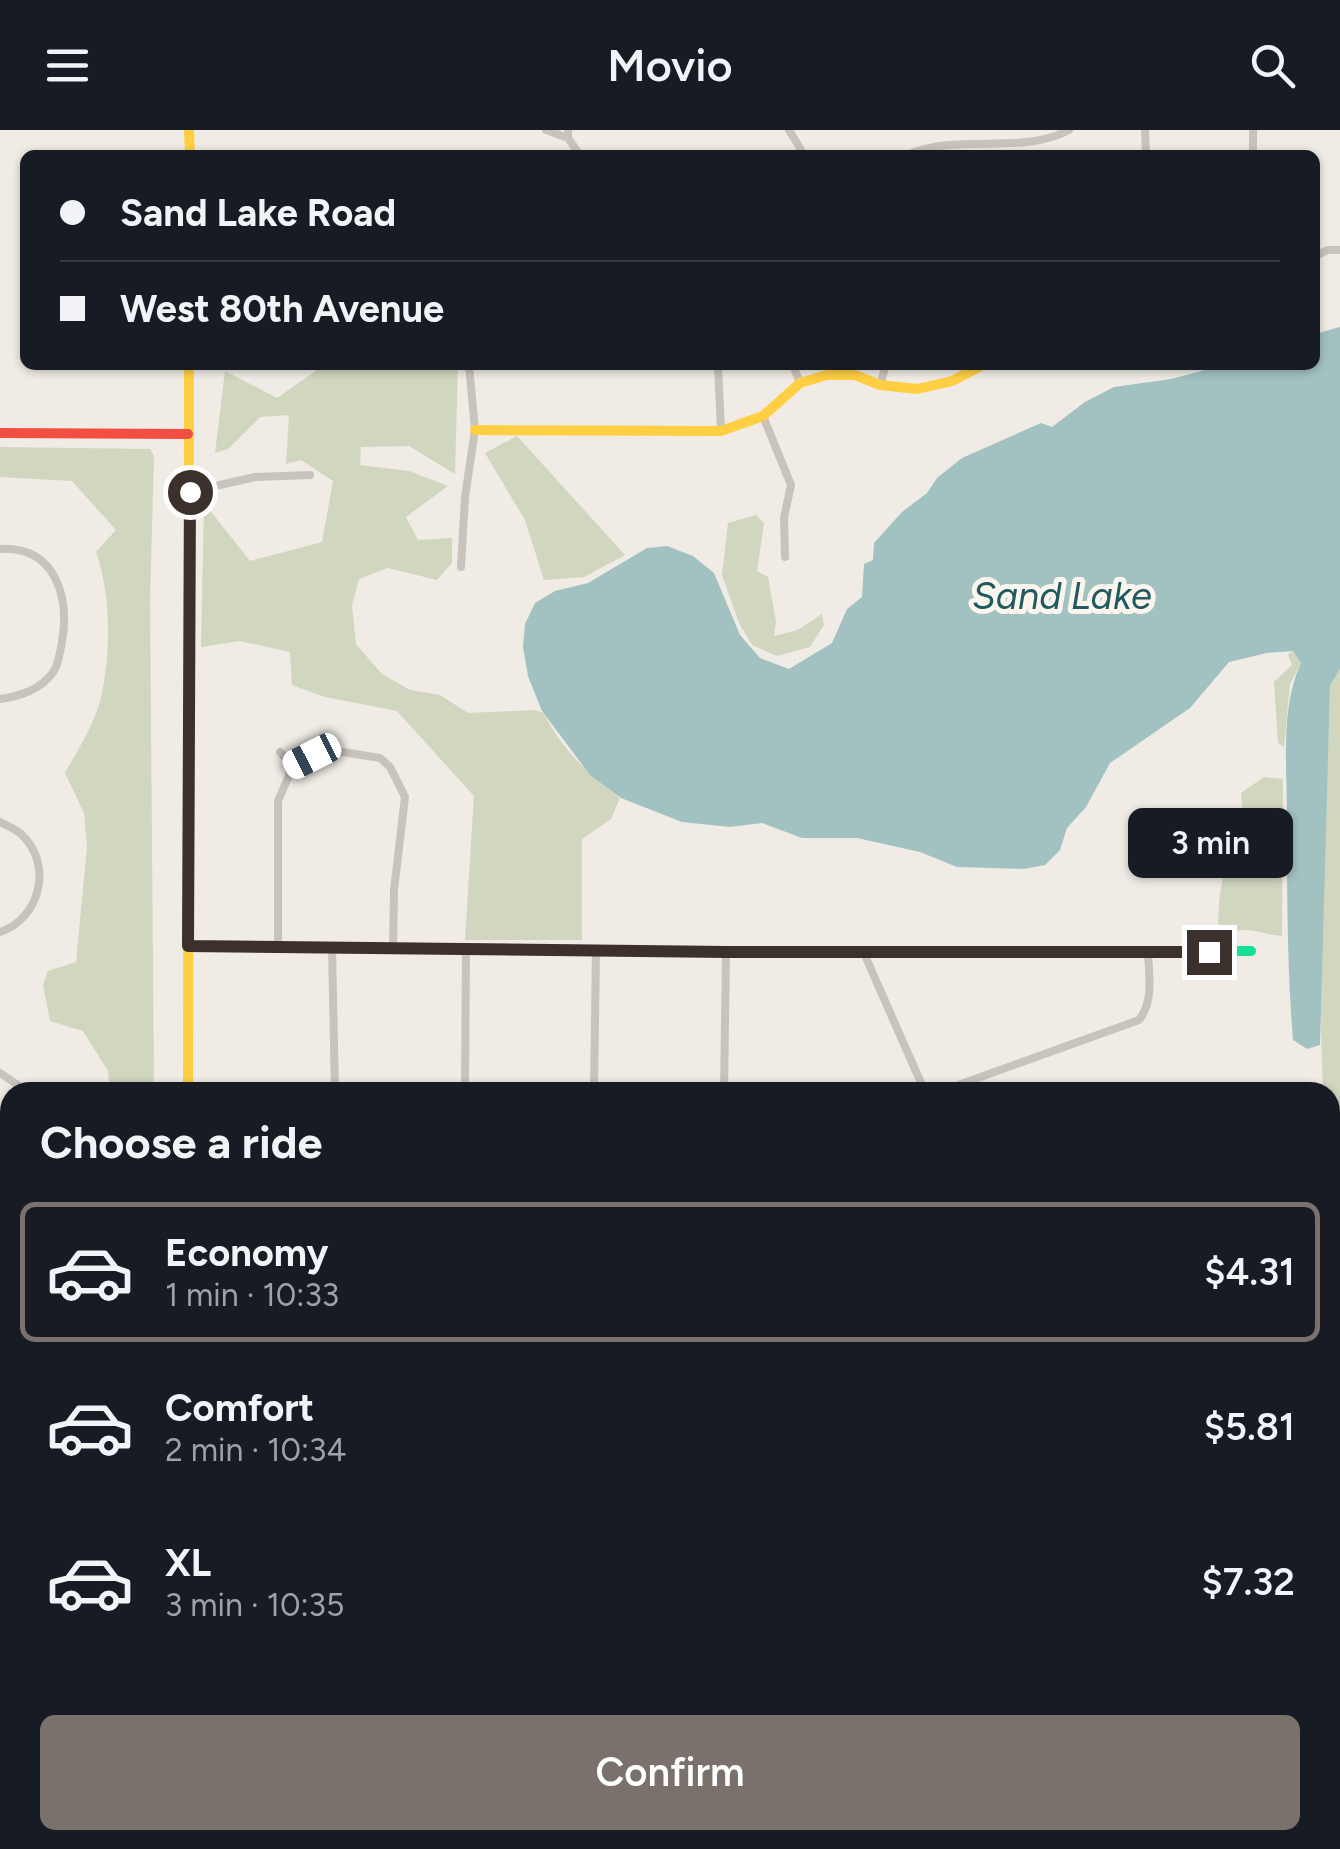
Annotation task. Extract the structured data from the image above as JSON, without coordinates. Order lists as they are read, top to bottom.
{
  "water": ["Sand Lake"],
  "page": {
    "header": "Movio",
    "banner": ["Sand Lake Road", "West 80th Avenue"],
    "bubble": "3 min",
    "heading": "Choose a ride",
    "list": [
      {
        "name": "Economy",
        "note": "1 min · 10:33",
        "value": "$4.31"
      },
      {
        "name": "Comfort",
        "note": "2 min · 10:34",
        "value": "$5.81"
      },
      {
        "name": "XL",
        "note": "3 min · 10:35",
        "value": "$7.32"
      }
    ],
    "buttons": "Confirm"
  }
}
